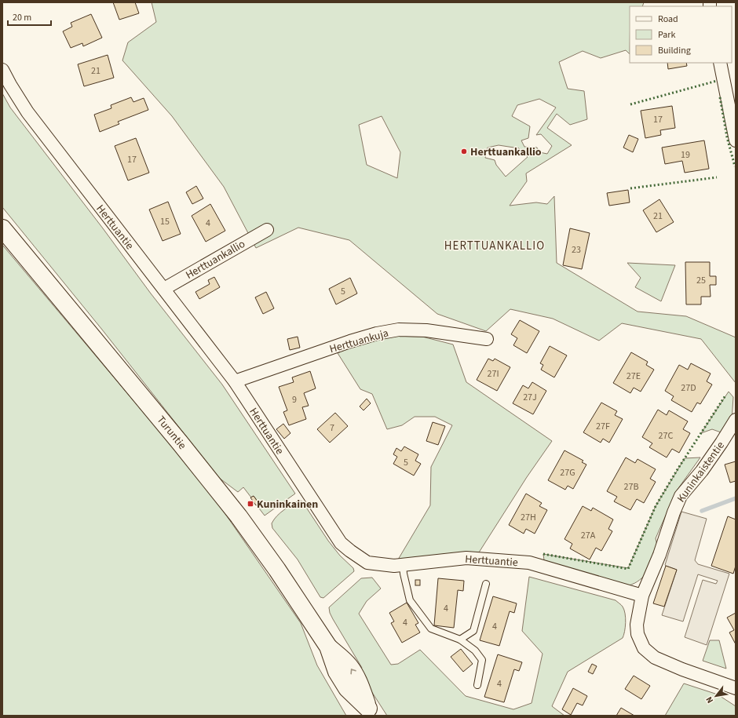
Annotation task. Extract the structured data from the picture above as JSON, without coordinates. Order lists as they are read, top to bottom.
{
  "streets": {
    "main road": ["Turuntie"],
    "street": [
      "Herttuantie",
      "Herttuankallio",
      "Herttuankuja",
      "Kuninkaistentie"
    ]
  },
  "crossings": [
    ["Herttuantie", "Herttuankallio"],
    ["Herttuantie", "Herttuankuja"],
    ["Herttuantie", "Kuninkaistentie"]
  ],
  "districts": ["HERTTUANKALLIO"],
  "places": {
    "other": ["Herttuankallio"],
    "transit": ["Kuninkainen"]
  },
  "house_numbers": [
    "21",
    "17",
    "19",
    "17",
    "21",
    "15",
    "4",
    "23",
    "25",
    "5",
    "27I",
    "27E",
    "27D",
    "27J",
    "9",
    "27F",
    "7",
    "27C",
    "5",
    "27G",
    "27B",
    "27H",
    "27A",
    "4",
    "4",
    "4",
    "4"
  ],
  "legend": ["Road", "Park", "Building"],
  "scale_bar": "20 m",
  "north": "bottom left"
}
